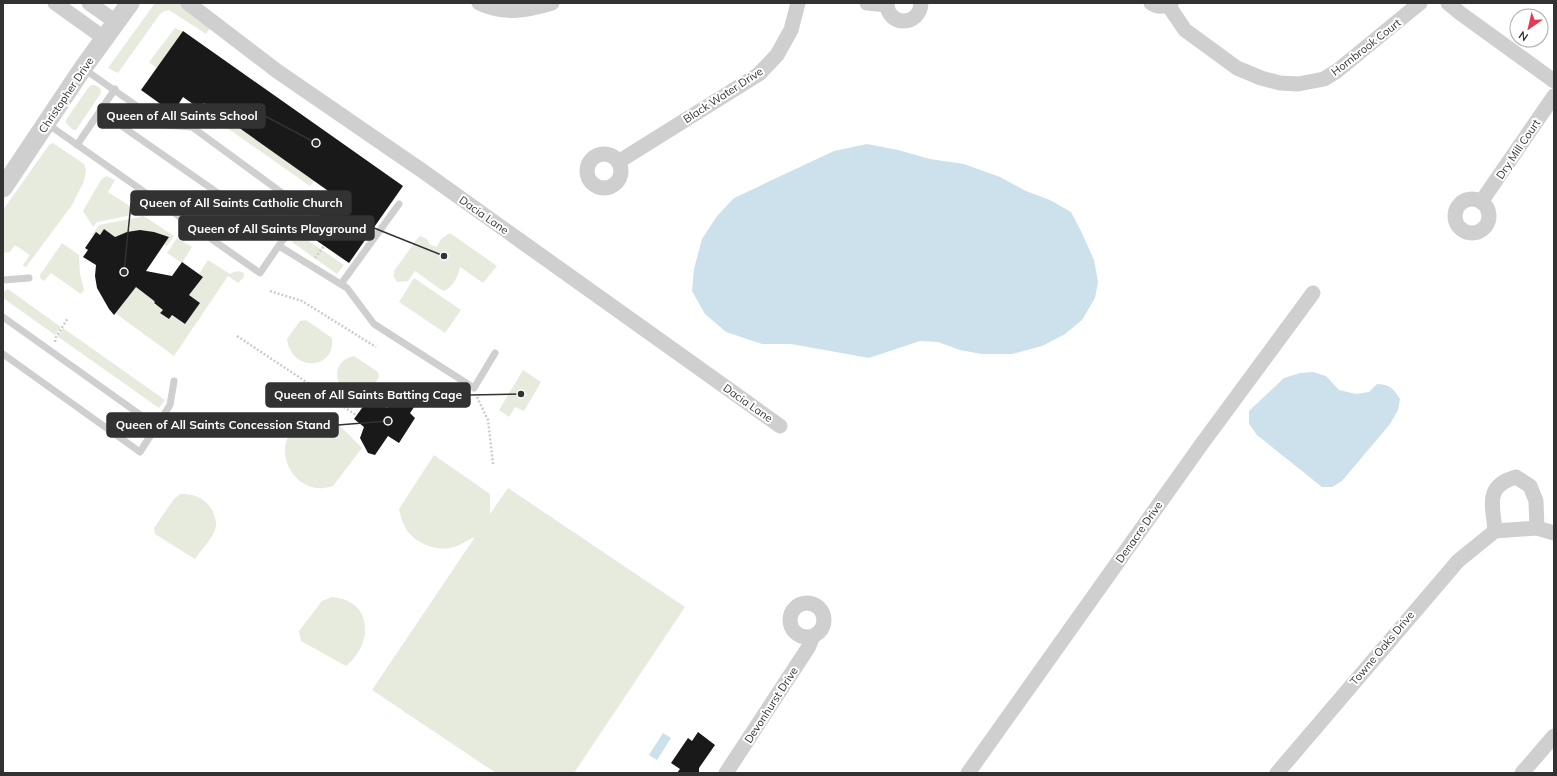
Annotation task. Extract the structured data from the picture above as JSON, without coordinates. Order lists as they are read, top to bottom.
{
  "streets": {
    "street": [
      "Hornbrook Court",
      "Christopher Drive",
      "Black Water Drive",
      "Dry Mill Court",
      "Dacia Lane",
      "Denacre Drive",
      "Towne Oaks Drive",
      "Devonhurst Drive"
    ]
  },
  "places": [
    "Queen of All Saints School",
    "Queen of All Saints Playground",
    "Queen of All Saints Catholic Church",
    "Queen of All Saints Batting Cage",
    "Queen of All Saints Concession Stand"
  ],
  "north": "bottom left"
}
